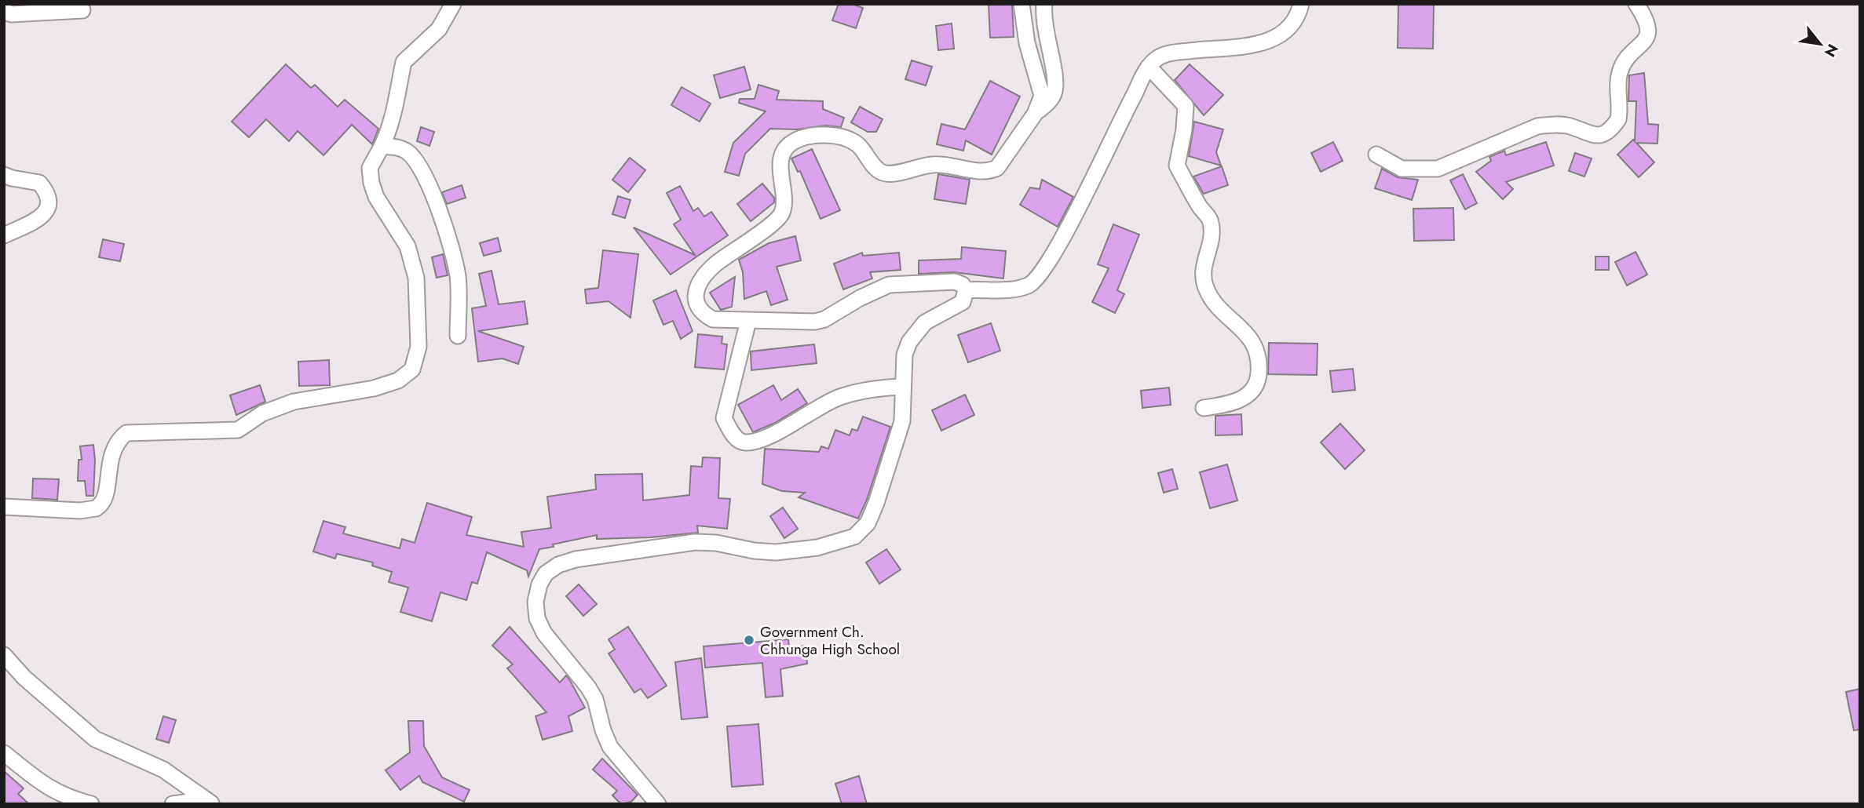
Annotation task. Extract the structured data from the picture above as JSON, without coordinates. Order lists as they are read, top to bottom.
{
  "places": ["Government Ch. Chhunga High School"],
  "north": "bottom right"
}
